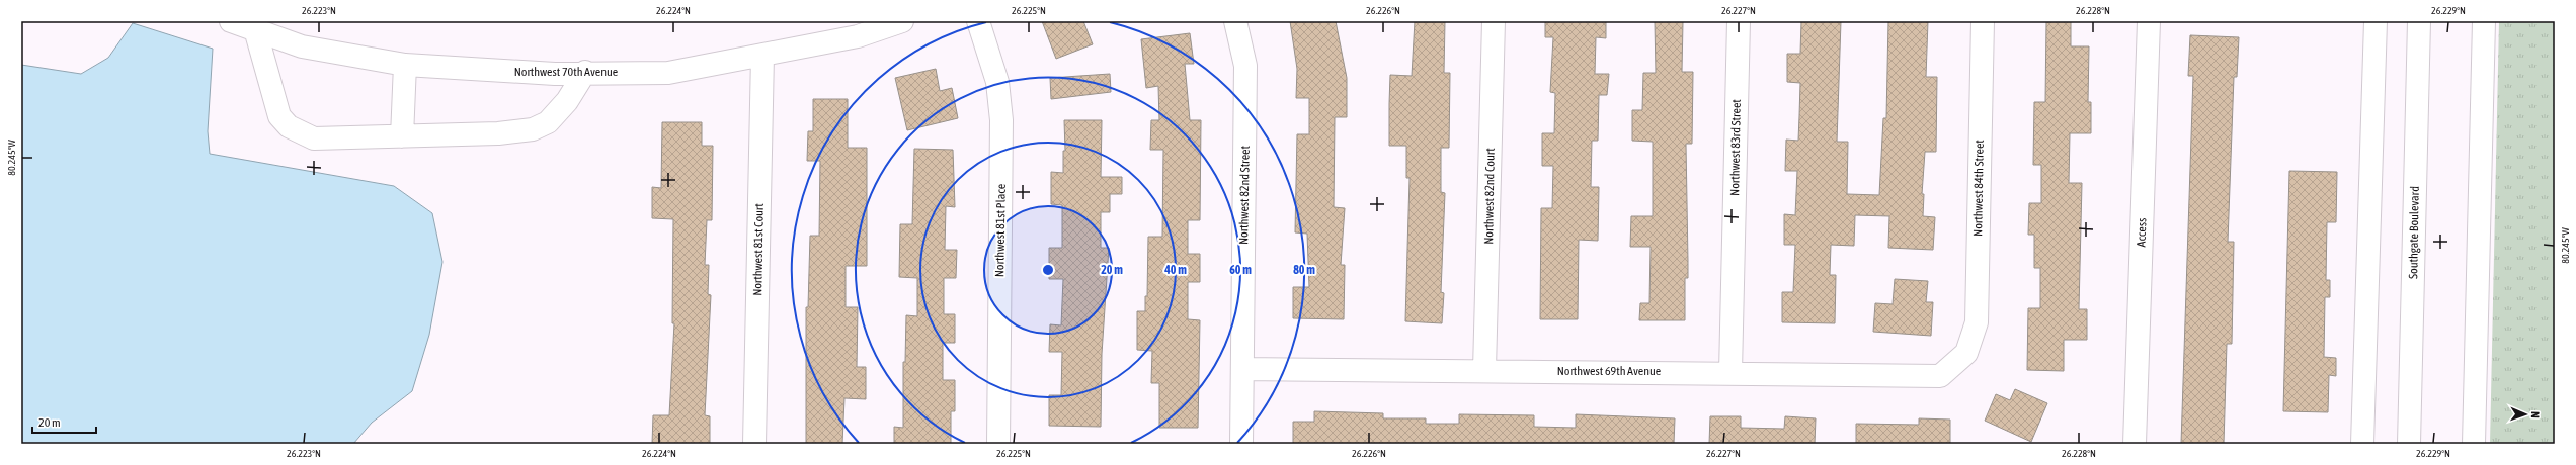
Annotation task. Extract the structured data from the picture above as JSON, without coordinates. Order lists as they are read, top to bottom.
{
  "streets": {
    "street": [
      "Northwest 70th Avenue",
      "Northwest 83rd Street",
      "Northwest 84th Street",
      "Northwest 82nd Street",
      "Northwest 82nd Court",
      "Northwest 81st Place",
      "Access",
      "Southgate Boulevard",
      "Northwest 81st Court",
      "Northwest 69th Avenue"
    ]
  },
  "crossings": [
    ["Northwest 70th Avenue", "Northwest 81st Court"],
    ["Northwest 83rd Street", "Northwest 69th Avenue"],
    ["Northwest 84th Street", "Northwest 69th Avenue"],
    ["Northwest 82nd Street", "Northwest 69th Avenue"],
    ["Northwest 82nd Court", "Northwest 69th Avenue"]
  ],
  "scale_bar": "20 m",
  "north": "right",
  "coordinates": [
    "26.223°N",
    "26.224°N",
    "26.225°N",
    "26.226°N",
    "26.227°N",
    "26.228°N",
    "26.229°N",
    "80.245°W"
  ],
  "rings": [
    "20 m",
    "40 m",
    "60 m",
    "80 m"
  ]
}
